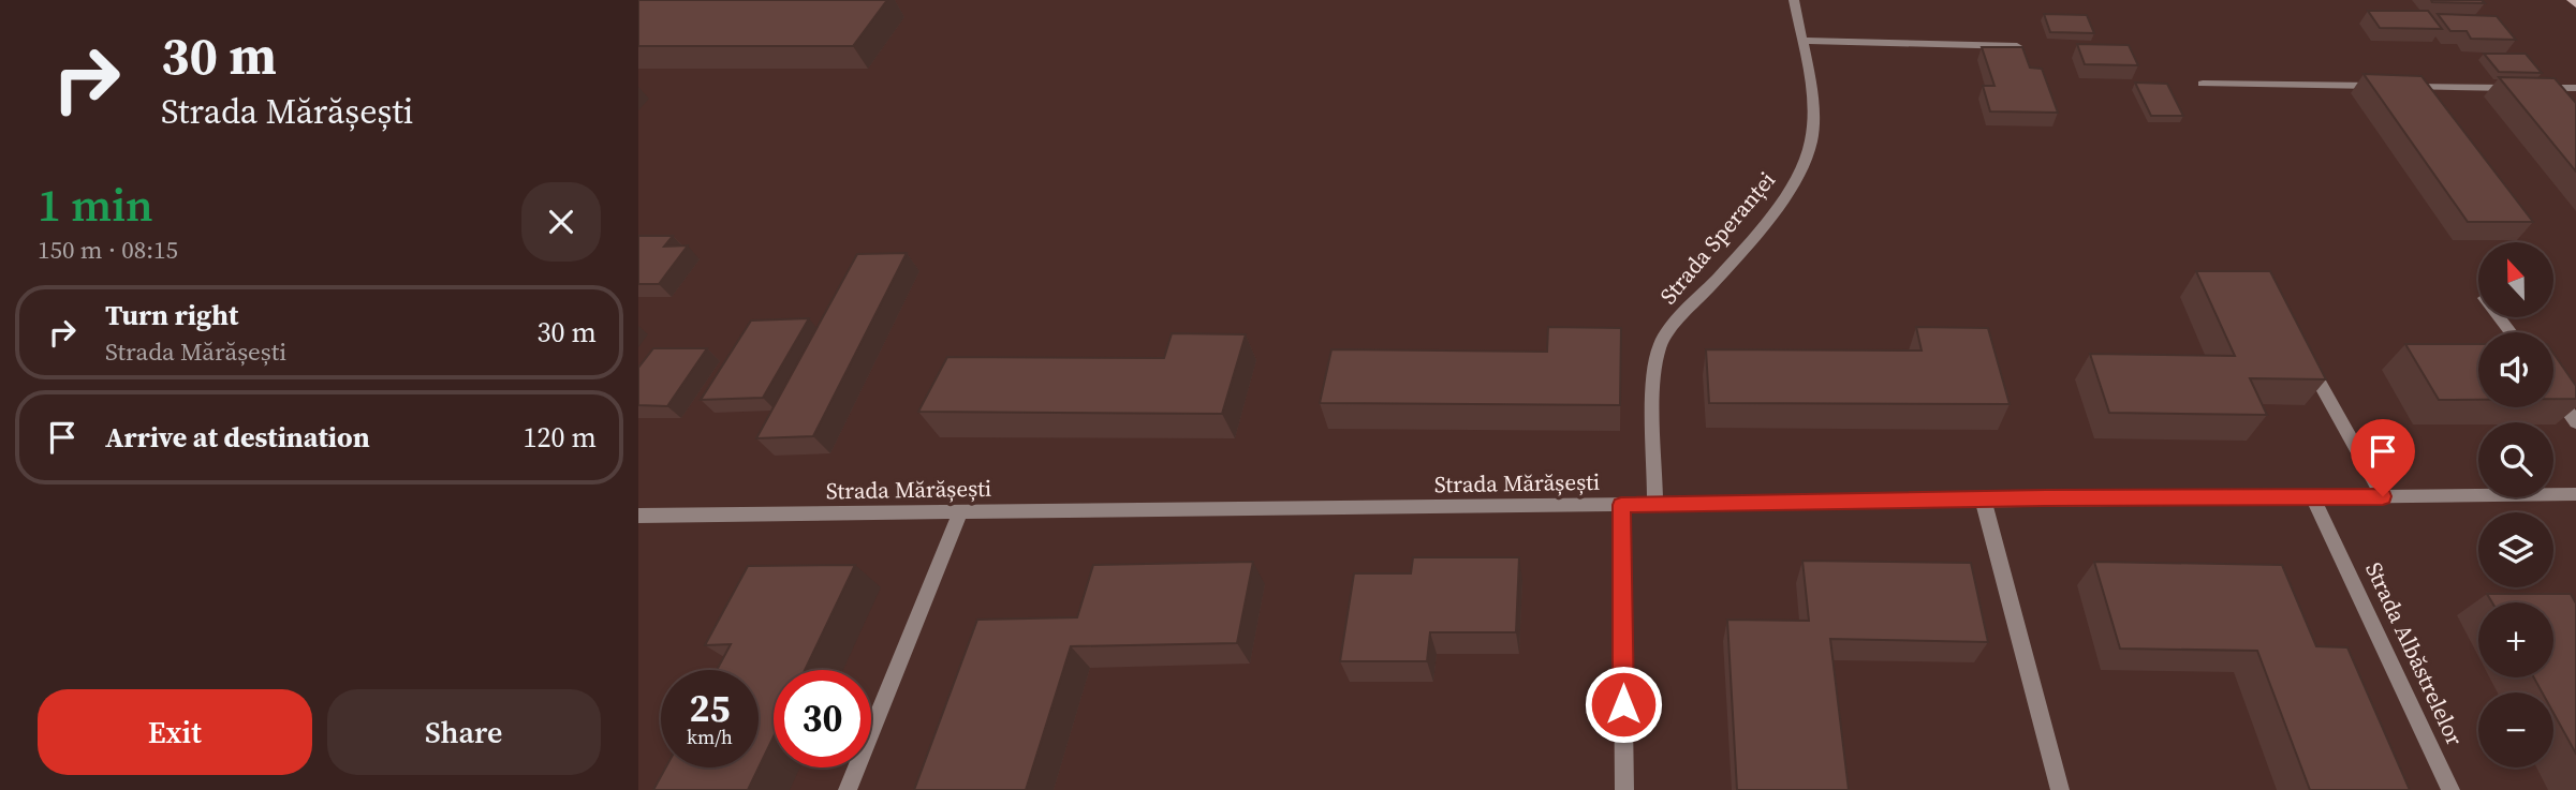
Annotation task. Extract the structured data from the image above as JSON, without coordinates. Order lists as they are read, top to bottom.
{
  "streets": {
    "street": ["Strada Speranței", "Strada Mărășești", "Strada Albăstrelelor"]
  },
  "crossings": [
    ["Strada Speranței", "Strada Mărășești"],
    ["Strada Mărășești", "Strada Albăstrelelor"]
  ],
  "north": "top",
  "page": {
    "turn": ["30 m", "Strada Mărășești"],
    "heading": ["1 min", "150 m · 08:15"],
    "map_buttons": ["+", "−"],
    "list": [
      {
        "name": "Turn right",
        "note": "Strada Mărășești",
        "value": "30 m"
      },
      {
        "name": "Arrive at destination",
        "value": "120 m"
      }
    ],
    "speed": "25 km/h",
    "limit": "30",
    "buttons": ["Exit", "Share"]
  }
}
